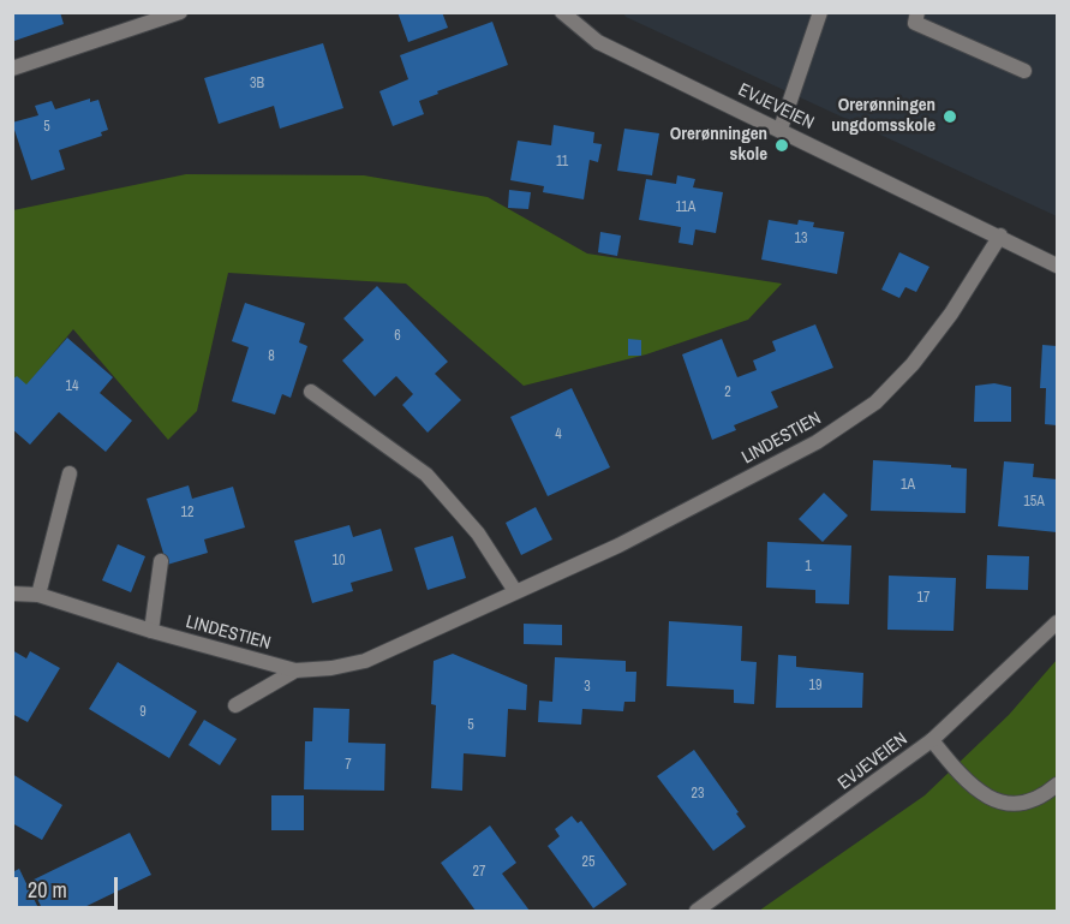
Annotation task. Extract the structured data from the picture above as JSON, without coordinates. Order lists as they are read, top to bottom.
{
  "streets": {
    "street": ["EVJEVEIEN", "LINDESTIEN"]
  },
  "crossings": [
    ["EVJEVEIEN", "LINDESTIEN"]
  ],
  "places": ["Orerønningen ungdomsskole", "Orerønningen skole"],
  "house_numbers": [
    "3B",
    "5",
    "11",
    "11A",
    "13",
    "6",
    "8",
    "14",
    "2",
    "4",
    "1A",
    "15A",
    "12",
    "10",
    "1",
    "17",
    "19",
    "3",
    "9",
    "5",
    "7",
    "23",
    "25",
    "27"
  ],
  "scale_bar": "20 m"
}
